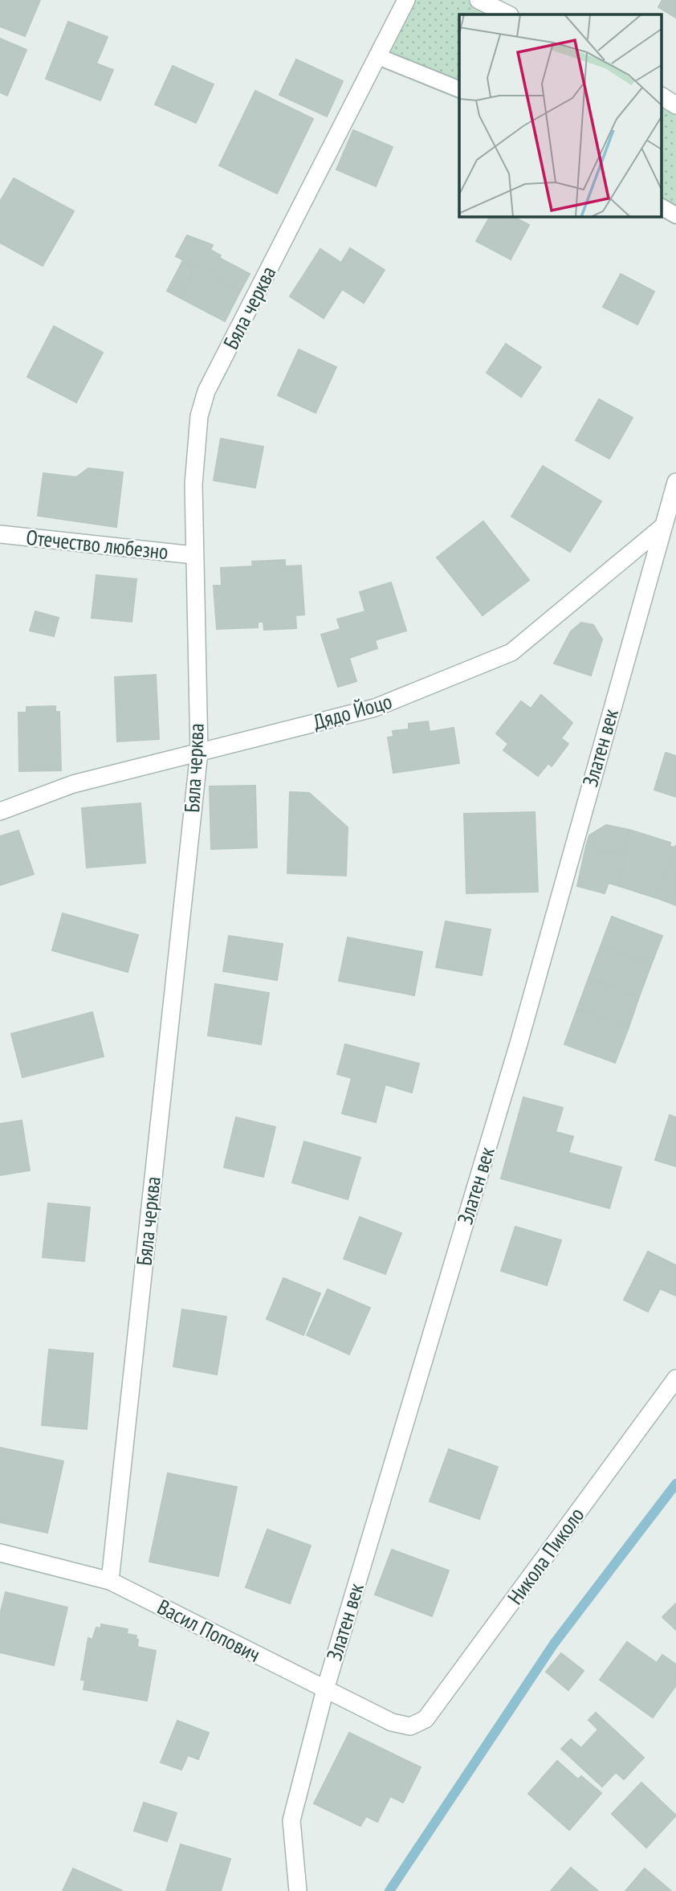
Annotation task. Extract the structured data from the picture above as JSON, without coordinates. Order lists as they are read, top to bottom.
{
  "streets": {
    "street": [
      "Бяла черква",
      "Отечество любезно",
      "Дядо Йоцо",
      "Златен век",
      "Никола Пиколо",
      "Васил Попович"
    ]
  },
  "crossings": [
    ["Бяла черква", "Отечество любезно"],
    ["Бяла черква", "Дядо Йоцо"],
    ["Бяла черква", "Васил Попович"],
    ["Дядо Йоцо", "Златен век"],
    ["Златен век", "Васил Попович"],
    ["Никола Пиколо", "Васил Попович"]
  ]
}
